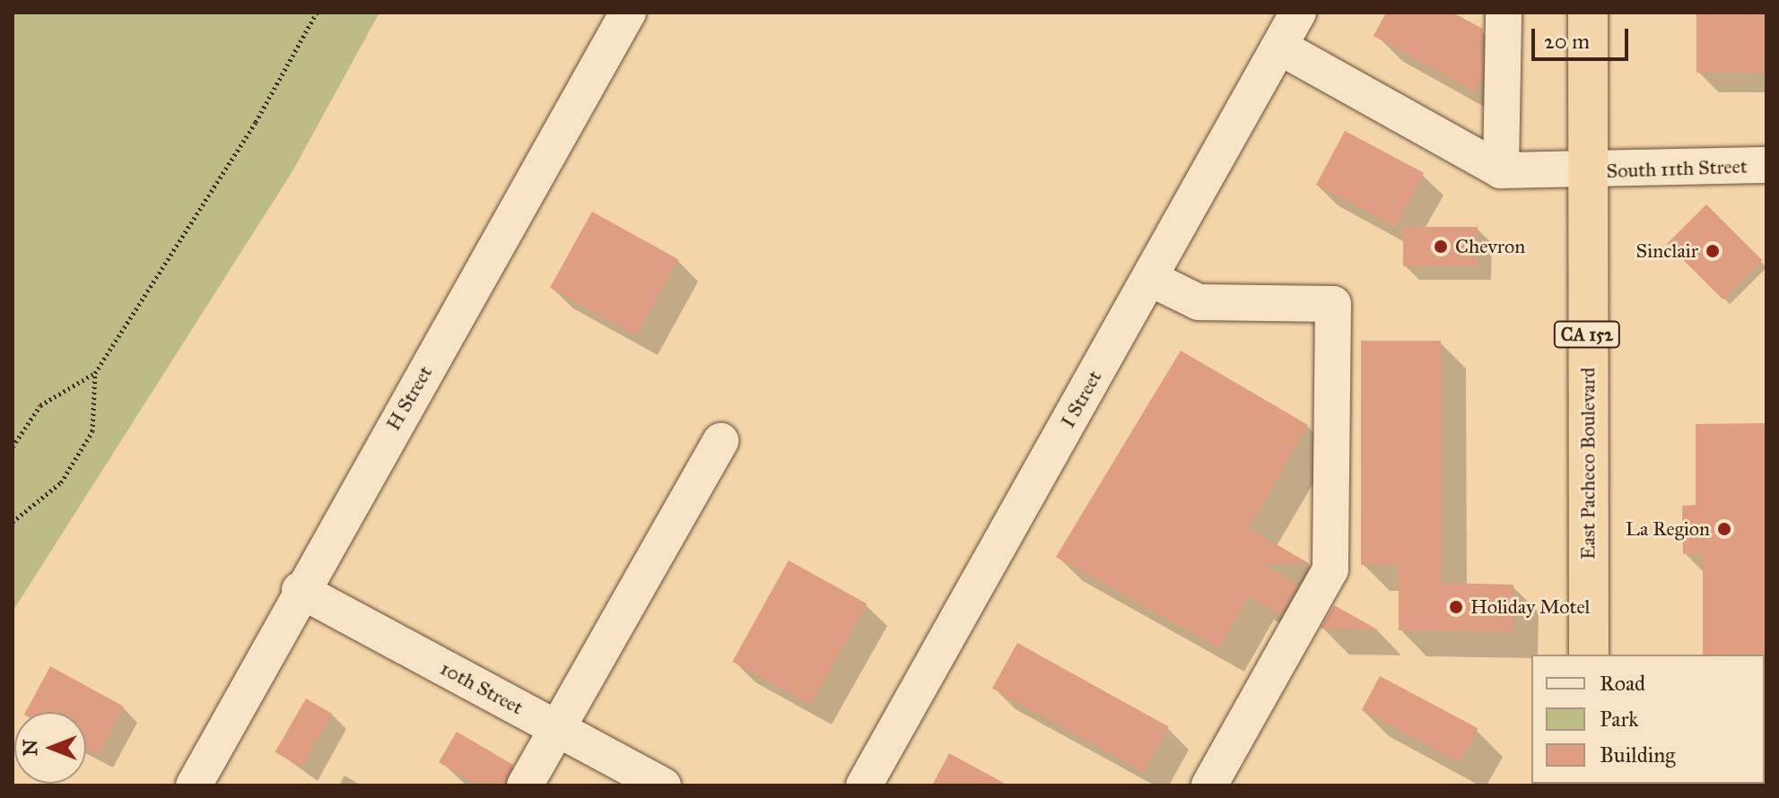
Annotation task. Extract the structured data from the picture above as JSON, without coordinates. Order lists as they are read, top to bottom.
{
  "streets": {
    "highway": ["CA 152", "East Pacheco Boulevard"],
    "street": [
      "South 11th Street",
      "H Street",
      "I Street",
      "10th Street"
    ]
  },
  "crossings": [
    ["South 11th Street", "East Pacheco Boulevard"],
    ["H Street", "10th Street"]
  ],
  "places": [
    "Chevron",
    "Sinclair",
    "La Region",
    "Holiday Motel"
  ],
  "legend": ["Road", "Park", "Building"],
  "scale_bar": "20 m",
  "north": "left"
}
